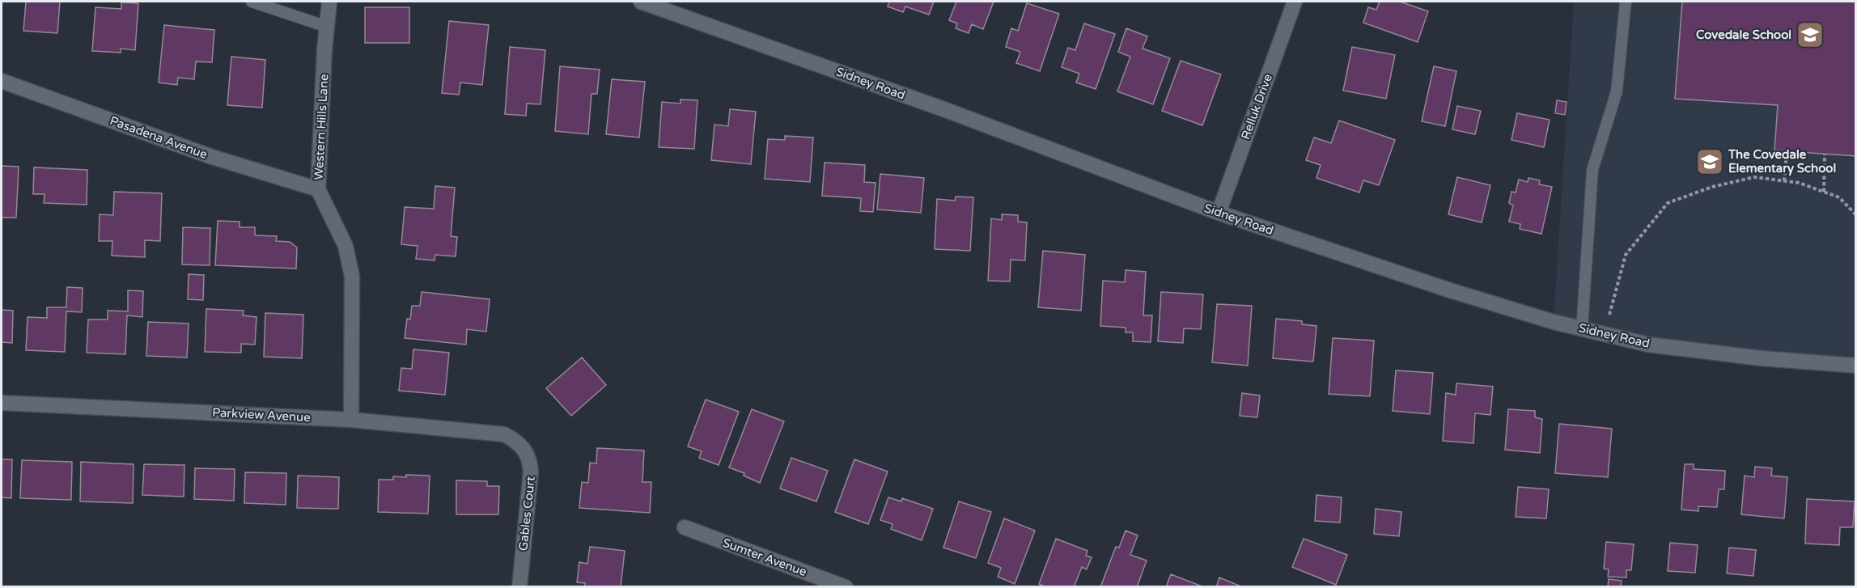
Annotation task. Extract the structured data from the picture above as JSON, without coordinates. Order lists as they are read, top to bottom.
{
  "streets": {
    "street": [
      "Sidney Road",
      "Relluk Drive",
      "Western Hills Lane",
      "Pasadena Avenue",
      "Parkview Avenue",
      "Gables Court",
      "Sumter Avenue"
    ]
  },
  "crossings": [
    ["Sidney Road", "Relluk Drive"],
    ["Western Hills Lane", "Pasadena Avenue"],
    ["Western Hills Lane", "Parkview Avenue"],
    ["Parkview Avenue", "Gables Court"]
  ],
  "places": {
    "school or university": ["Covedale School", "The Covedale Elementary School"]
  }
}
